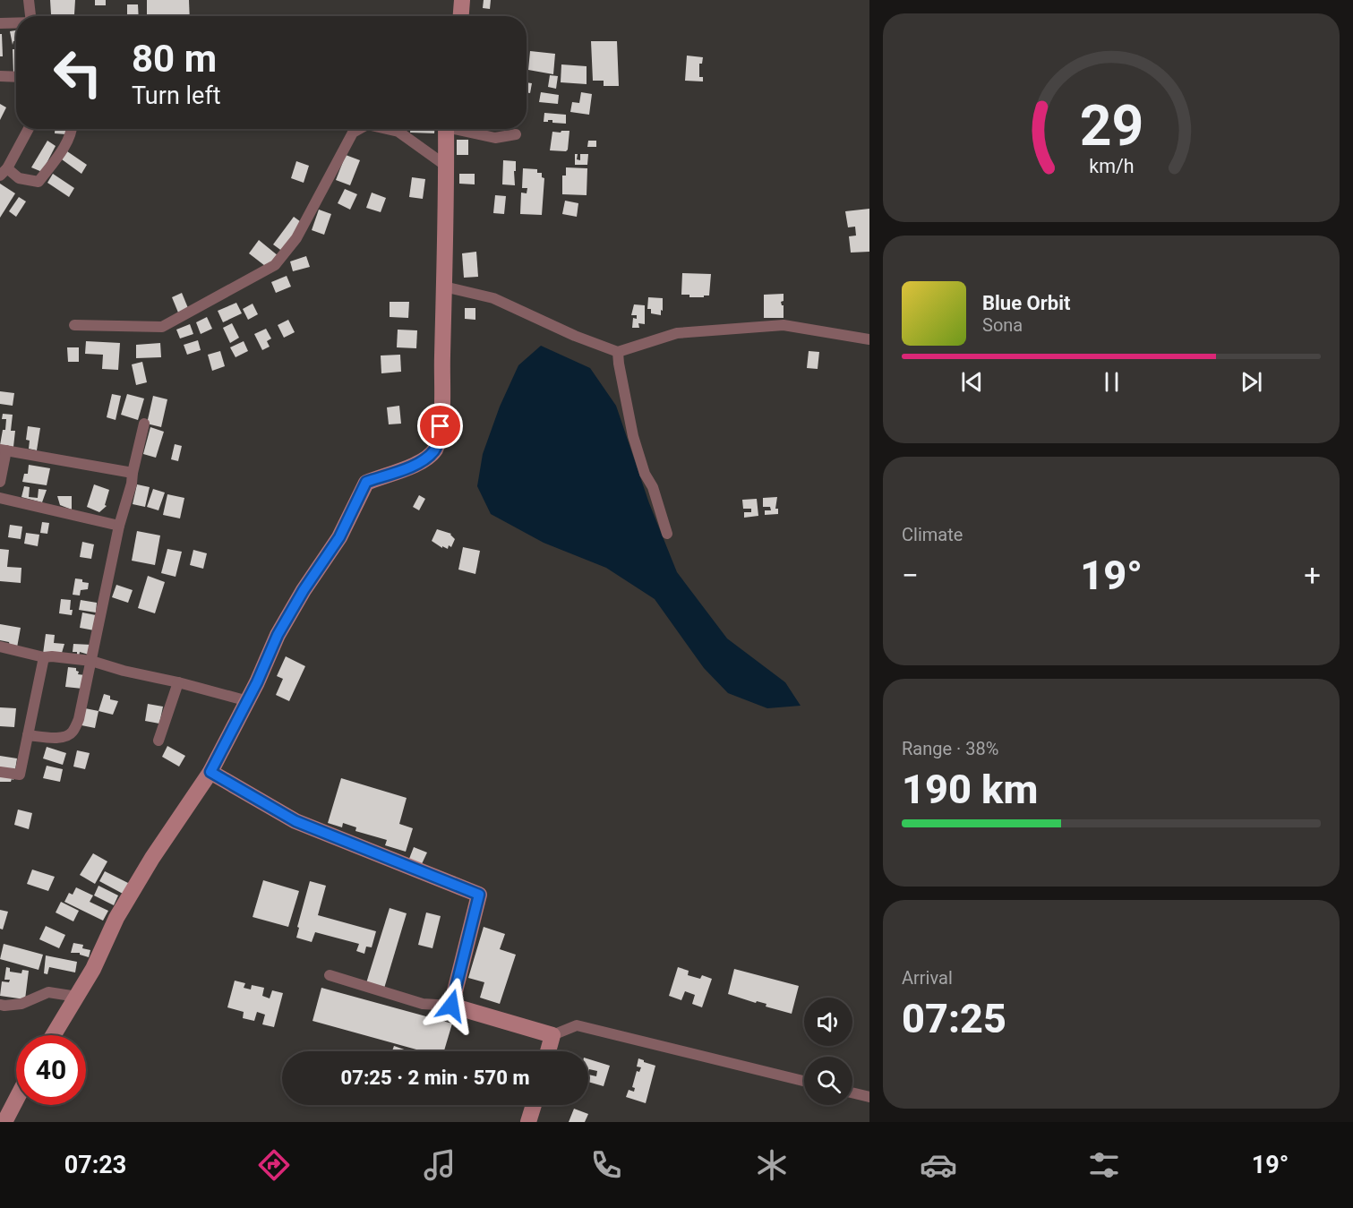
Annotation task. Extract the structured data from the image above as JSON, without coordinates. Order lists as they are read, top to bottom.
{
  "page": {
    "turn": ["80 m", "Turn left"],
    "song": ["Blue Orbit", "Sona"],
    "tile": [
      "Climate",
      ["Range · 38%", "190 km"],
      ["Arrival", "07:25"]
    ],
    "heat": ["−", "19°", "+"],
    "limit": "40",
    "trip": "07:25 · 2 min · 570 m",
    "tabs": ["07:23", "19°"],
    "gauge": ["29", "km/h"]
  }
}
